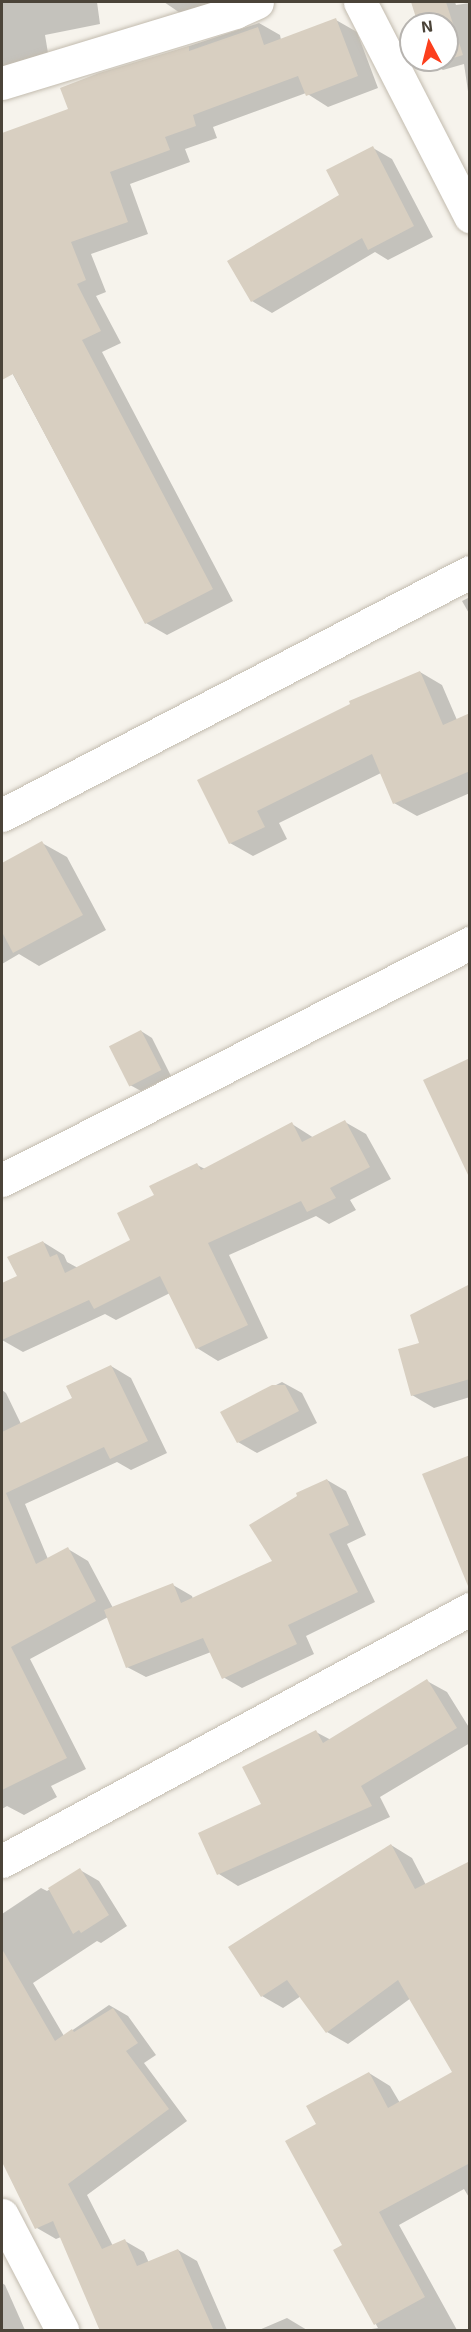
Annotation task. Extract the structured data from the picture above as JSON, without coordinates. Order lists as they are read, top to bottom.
{
  "north": "top"
}
